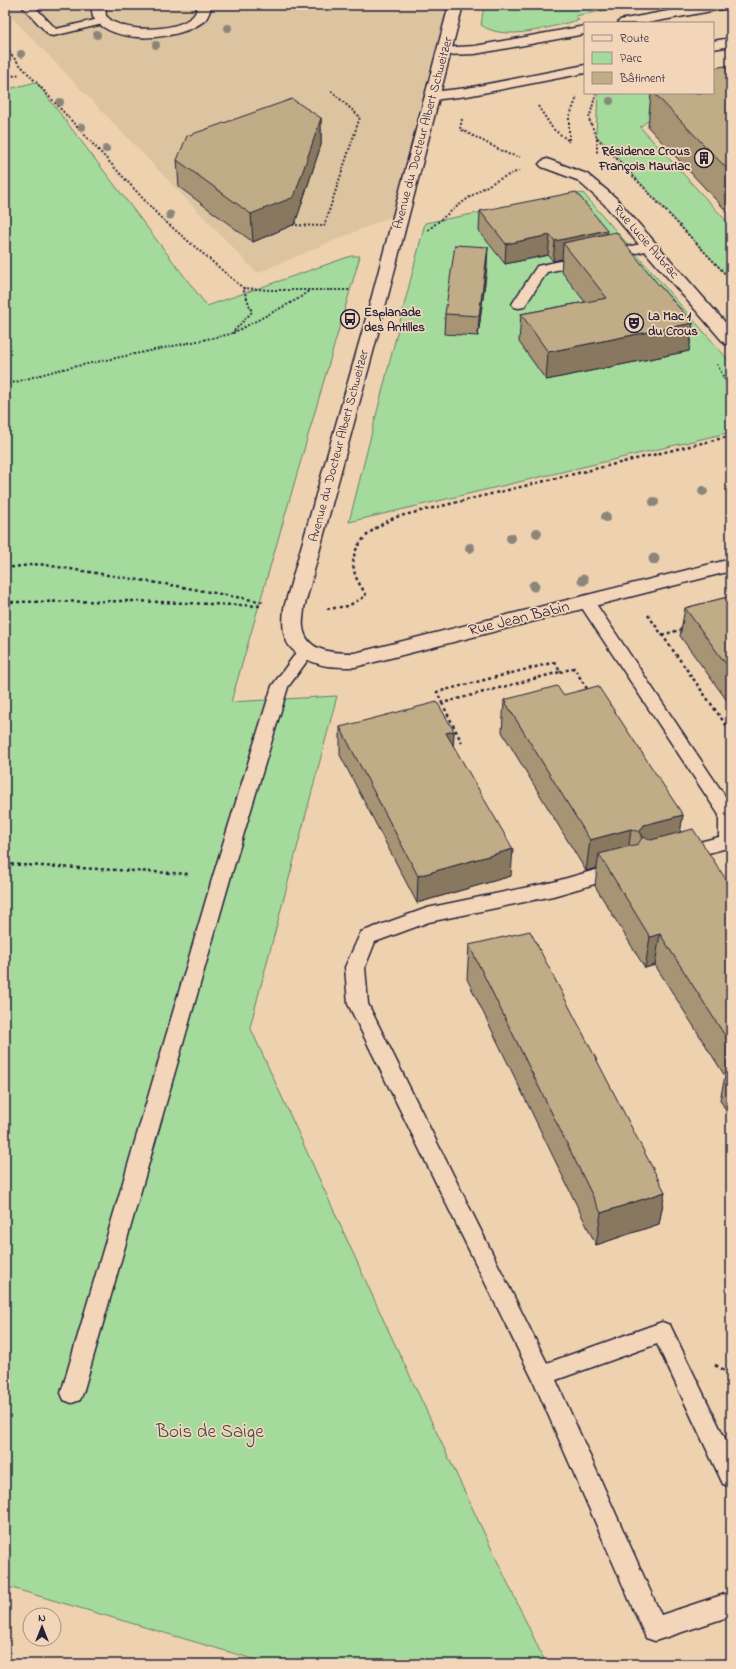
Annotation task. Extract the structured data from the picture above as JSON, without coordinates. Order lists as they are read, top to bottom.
{
  "streets": {
    "street": ["Avenue du Docteur Albert Schweitzer", "Rue Lucie Aubrac", "Rue Jean Babin"]
  },
  "crossings": [
    ["Avenue du Docteur Albert Schweitzer", "Rue Jean Babin"]
  ],
  "parks": ["Bois de Saige"],
  "places": {
    "building": ["Résidence Crous François Mauriac"],
    "bus stop": ["Esplanade des Antilles"],
    "theatre": ["La Mac 1 du Crous"]
  },
  "legend": ["Route", "Parc", "Bâtiment"],
  "north": "top"
}
